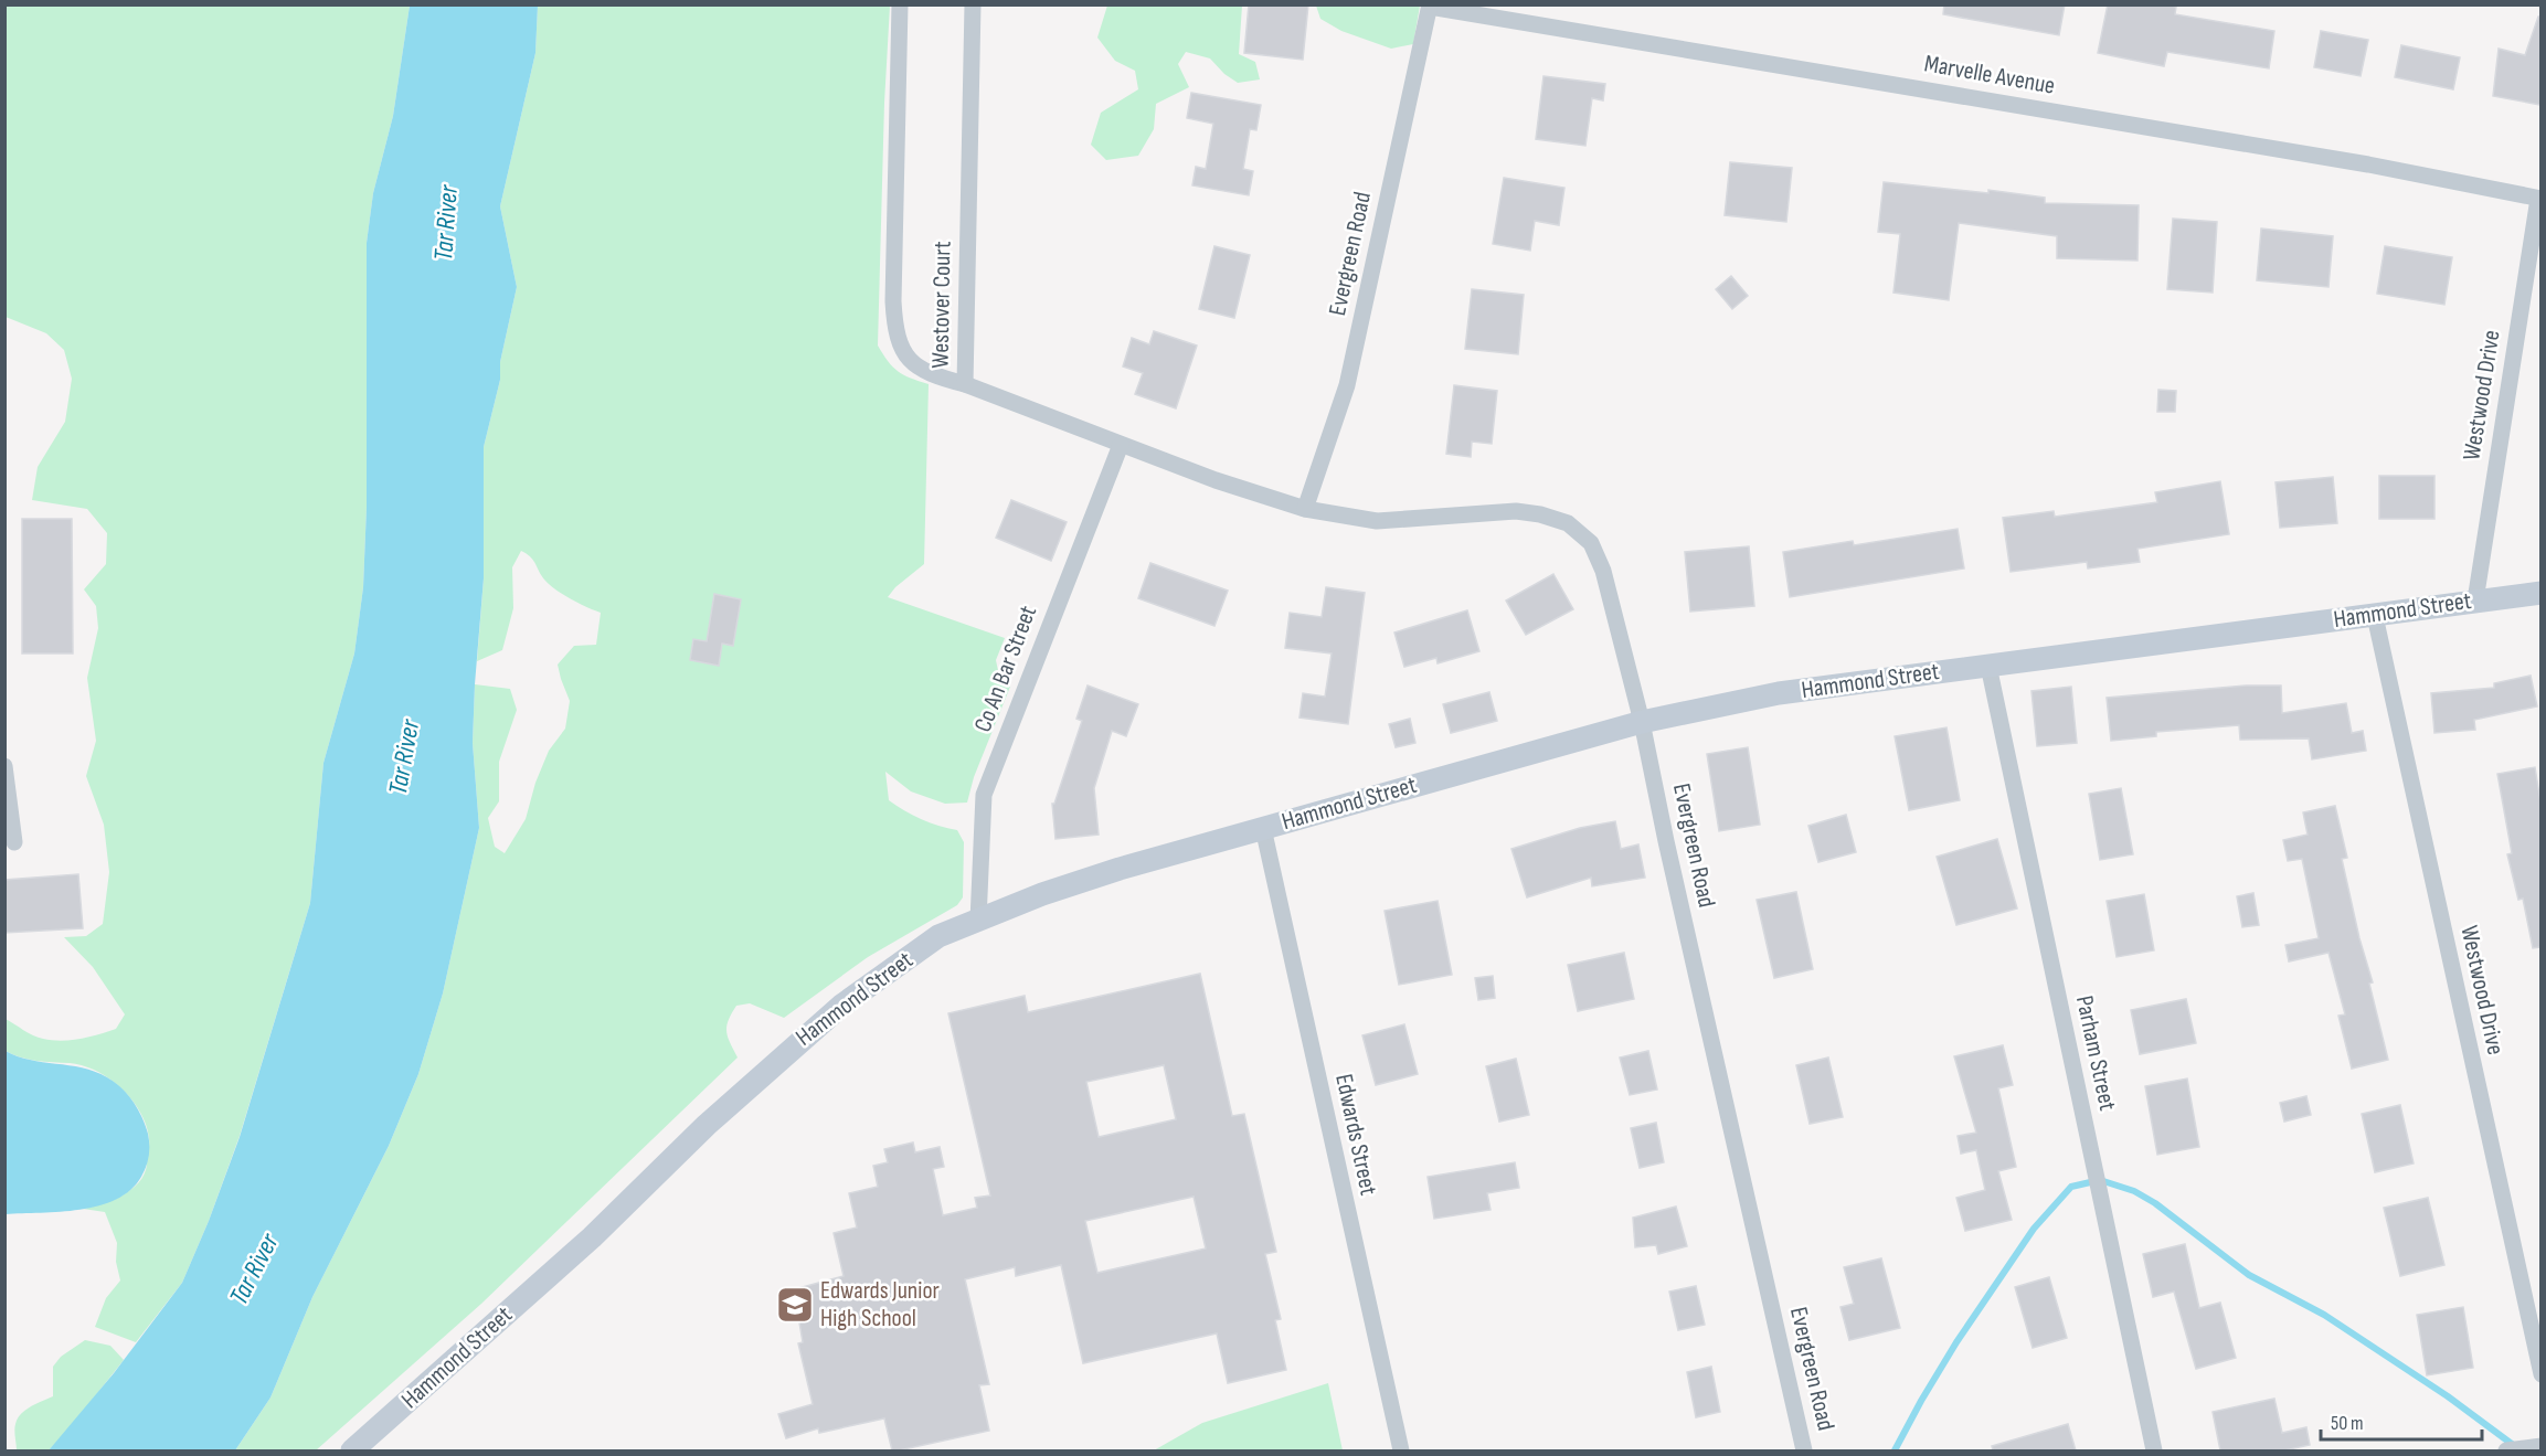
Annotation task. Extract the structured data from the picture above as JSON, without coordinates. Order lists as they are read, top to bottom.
{
  "streets": {
    "street": [
      "Marvelle Avenue",
      "Evergreen Road",
      "Westover Court",
      "Westwood Drive",
      "Hammond Street",
      "Co An Bar Street",
      "Parham Street",
      "Edwards Street"
    ]
  },
  "crossings": [
    ["Marvelle Avenue", "Evergreen Road"],
    ["Marvelle Avenue", "Westwood Drive"],
    ["Evergreen Road", "Westover Court"],
    ["Evergreen Road", "Hammond Street"],
    ["Evergreen Road", "Co An Bar Street"],
    ["Westwood Drive", "Hammond Street"],
    ["Hammond Street", "Co An Bar Street"],
    ["Hammond Street", "Parham Street"],
    ["Hammond Street", "Edwards Street"]
  ],
  "water": ["Tar River"],
  "places": {
    "school or university": ["Edwards Junior High School"]
  },
  "scale_bar": "50 m"
}
